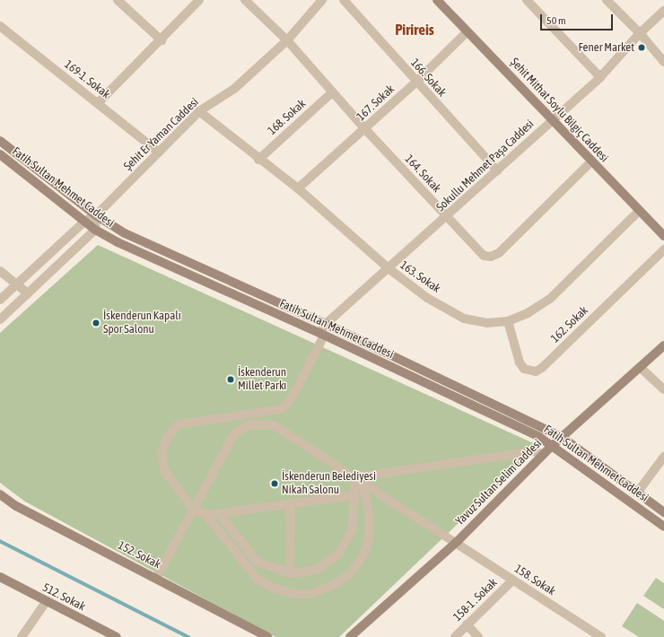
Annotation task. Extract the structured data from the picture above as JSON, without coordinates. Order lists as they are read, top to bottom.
{
  "streets": {
    "street": [
      "166. Sokak",
      "169-1. Sokak",
      "167. Sokak",
      "Şehit Mithat Soylu Bilgiç Caddesi",
      "168. Sokak",
      "Şehit Er Yaman Caddesi",
      "Sokullu Mehmet Paşa Caddesi",
      "164. Sokak",
      "Fatih Sultan Mehmet Caddesi",
      "163. Sokak",
      "162. Sokak",
      "Yavuz Sultan Selim Caddesi",
      "152. Sokak",
      "158. Sokak",
      "512. Sokak",
      "158-1 . Sokak"
    ]
  },
  "crossings": [
    ["166. Sokak", "167. Sokak"],
    ["166. Sokak", "Sokullu Mehmet Paşa Caddesi"],
    ["169-1. Sokak", "Şehit Er Yaman Caddesi"],
    ["167. Sokak", "Şehit Mithat Soylu Bilgiç Caddesi"],
    ["167. Sokak", "164. Sokak"],
    ["167. Sokak", "163. Sokak"],
    ["Şehit Mithat Soylu Bilgiç Caddesi", "Sokullu Mehmet Paşa Caddesi"],
    ["Şehit Mithat Soylu Bilgiç Caddesi", "164. Sokak"],
    ["Şehit Mithat Soylu Bilgiç Caddesi", "163. Sokak"],
    ["168. Sokak", "164. Sokak"],
    ["168. Sokak", "163. Sokak"],
    ["Şehit Er Yaman Caddesi", "164. Sokak"],
    ["Şehit Er Yaman Caddesi", "Fatih Sultan Mehmet Caddesi"],
    ["Şehit Er Yaman Caddesi", "163. Sokak"],
    ["Sokullu Mehmet Paşa Caddesi", "164. Sokak"],
    ["Sokullu Mehmet Paşa Caddesi", "Fatih Sultan Mehmet Caddesi"],
    ["Sokullu Mehmet Paşa Caddesi", "163. Sokak"],
    ["Sokullu Mehmet Paşa Caddesi", "158. Sokak"],
    ["Fatih Sultan Mehmet Caddesi", "Yavuz Sultan Selim Caddesi"],
    ["163. Sokak", "162. Sokak"],
    ["Yavuz Sultan Selim Caddesi", "158. Sokak"],
    ["152. Sokak", "158. Sokak"],
    ["158. Sokak", "158-1 . Sokak"]
  ],
  "districts": ["Pirireis"],
  "places": [
    "Fener Market",
    "İskenderun Kapalı Spor Salonu",
    "İskenderun Millet Parkı",
    "İskenderun Belediyesi Nikah Salonu"
  ],
  "scale_bar": "50 m"
}
